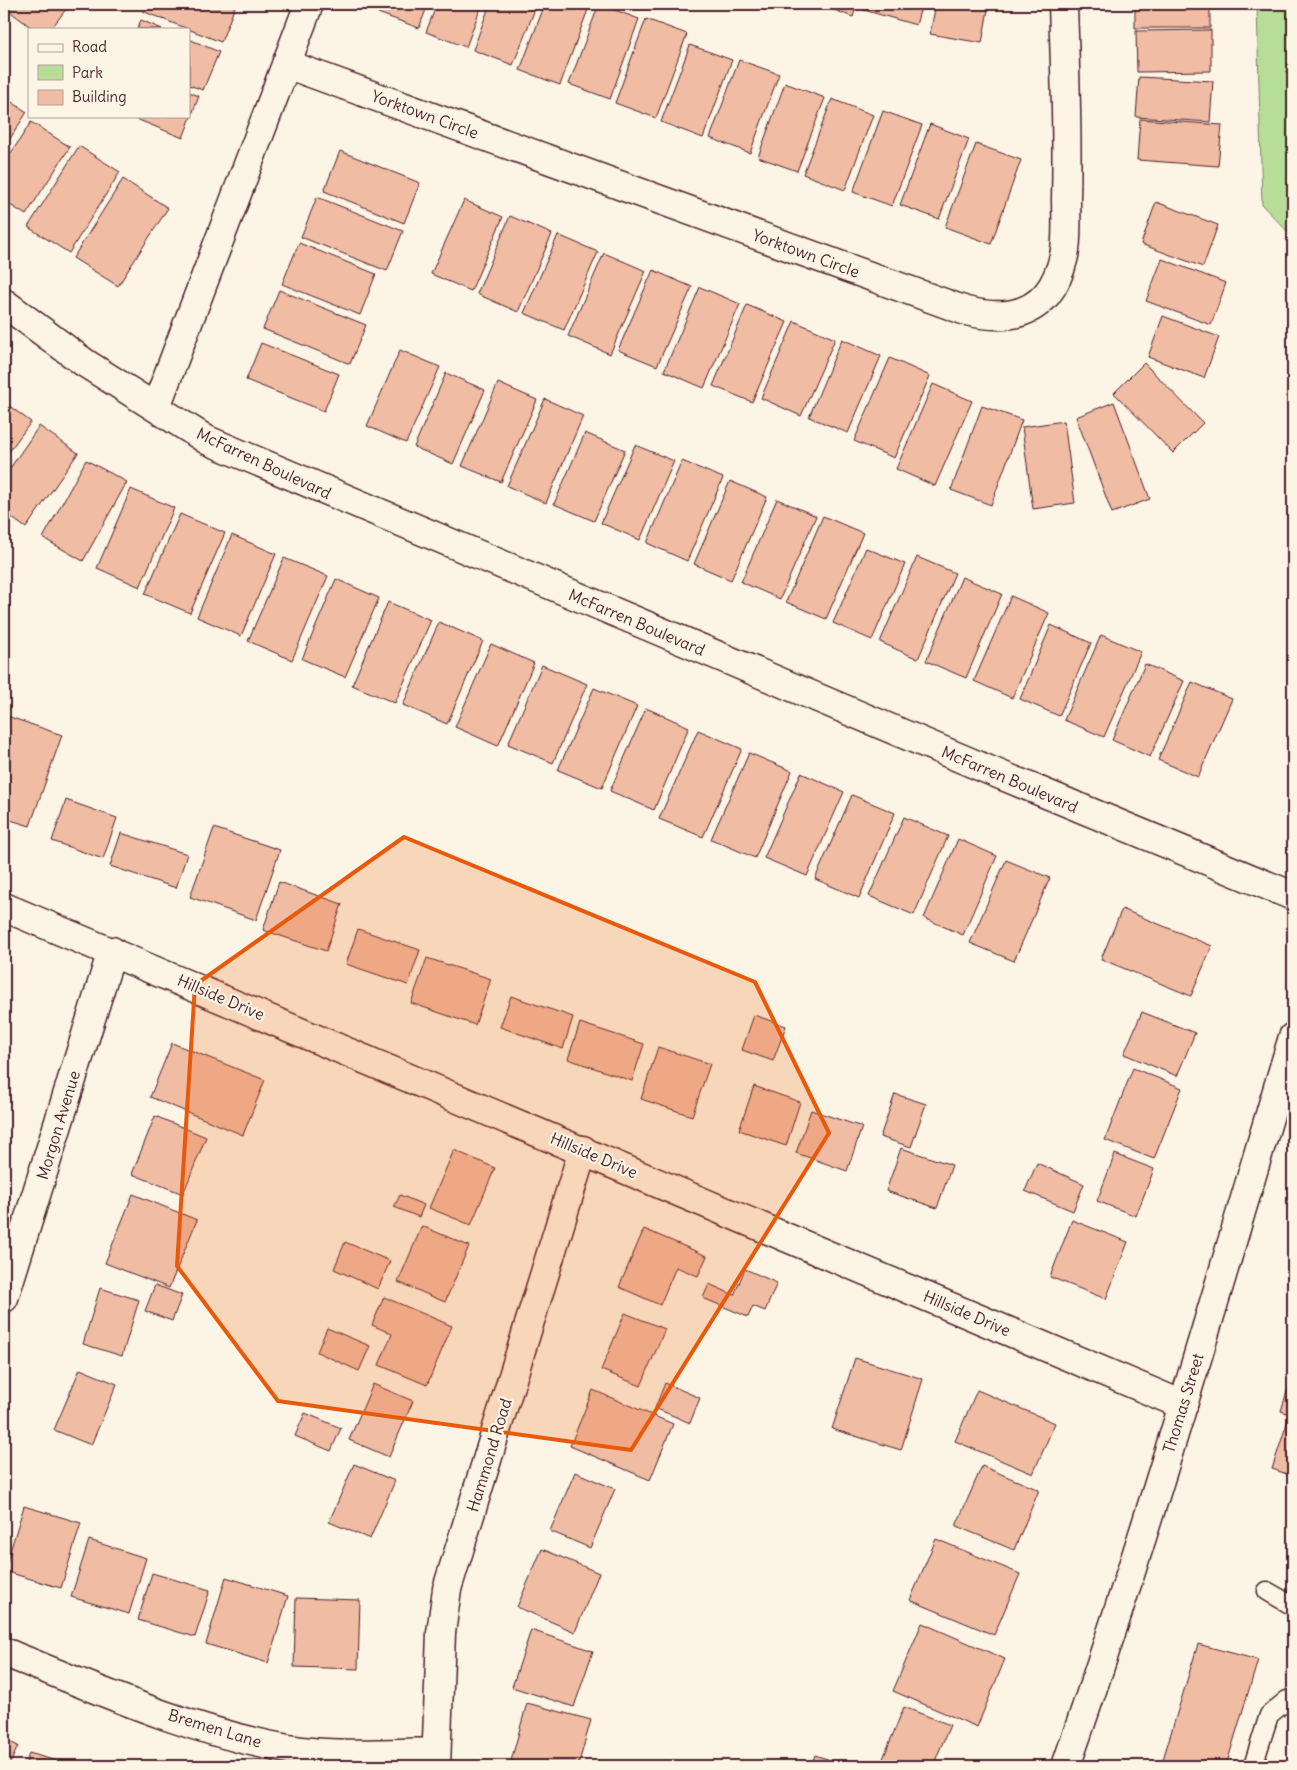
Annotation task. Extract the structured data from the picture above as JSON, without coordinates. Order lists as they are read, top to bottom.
{
  "streets": {
    "street": [
      "Yorktown Circle",
      "McFarren Boulevard",
      "Hillside Drive",
      "Morgon Avenue",
      "Thomas Street",
      "Hammond Road",
      "Bremen Lane"
    ]
  },
  "crossings": [
    ["Hillside Drive", "Morgon Avenue"],
    ["Hillside Drive", "Thomas Street"],
    ["Hillside Drive", "Hammond Road"],
    ["Hammond Road", "Bremen Lane"]
  ],
  "legend": ["Road", "Park", "Building"]
}
